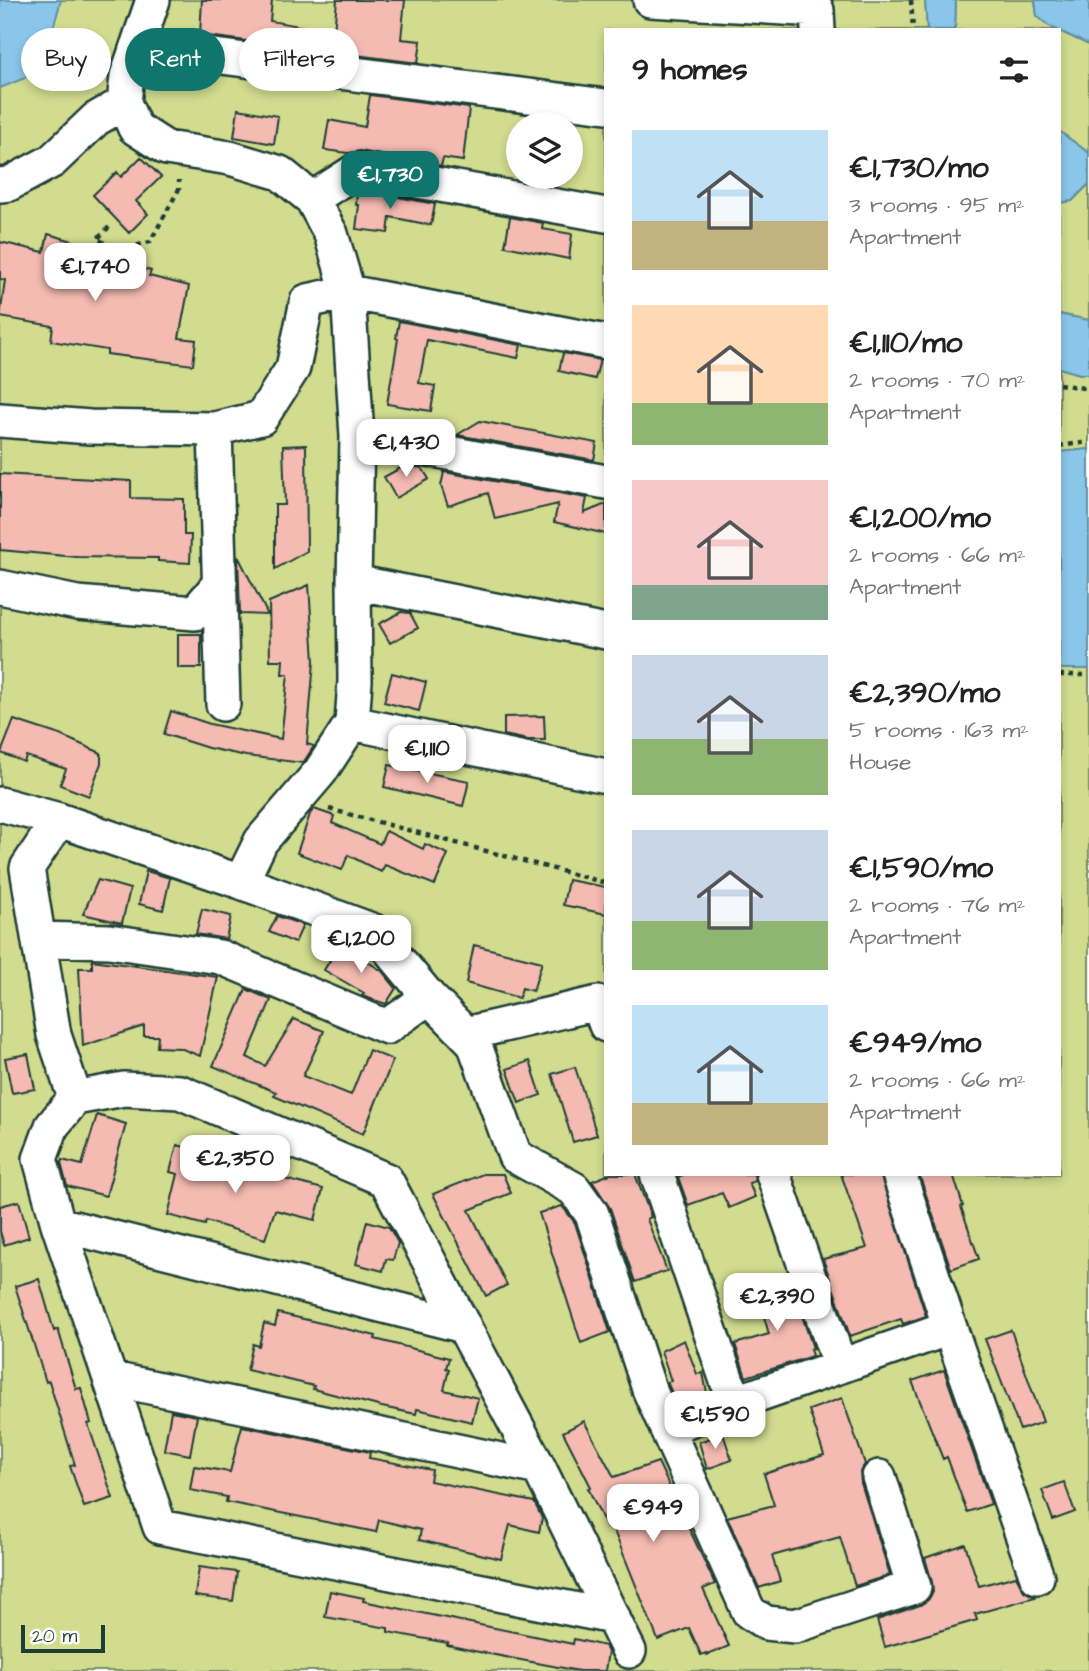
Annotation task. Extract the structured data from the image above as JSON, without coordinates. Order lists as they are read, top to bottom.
{
  "scale_bar": "20 m",
  "page": {
    "chip": ["Buy", "Rent", "Filters"],
    "heading": "9 homes",
    "list": [
      {
        "name": "€1,730/mo",
        "note": "3 rooms · 95 m² · Apartment"
      },
      {
        "name": "€1,110/mo",
        "note": "2 rooms · 70 m² · Apartment"
      },
      {
        "name": "€1,200/mo",
        "note": "2 rooms · 66 m² · Apartment"
      },
      {
        "name": "€2,390/mo",
        "note": "5 rooms · 163 m² · House"
      },
      {
        "name": "€1,590/mo",
        "note": "2 rooms · 76 m² · Apartment"
      },
      {
        "name": "€949/mo",
        "note": "2 rooms · 66 m² · Apartment"
      }
    ],
    "price": [
      "€1,730",
      "€1,740",
      "€1,430",
      "€1,110",
      "€1,200",
      "€2,350",
      "€2,390",
      "€1,590",
      "€949"
    ],
    "scale": "20 m"
  }
}
